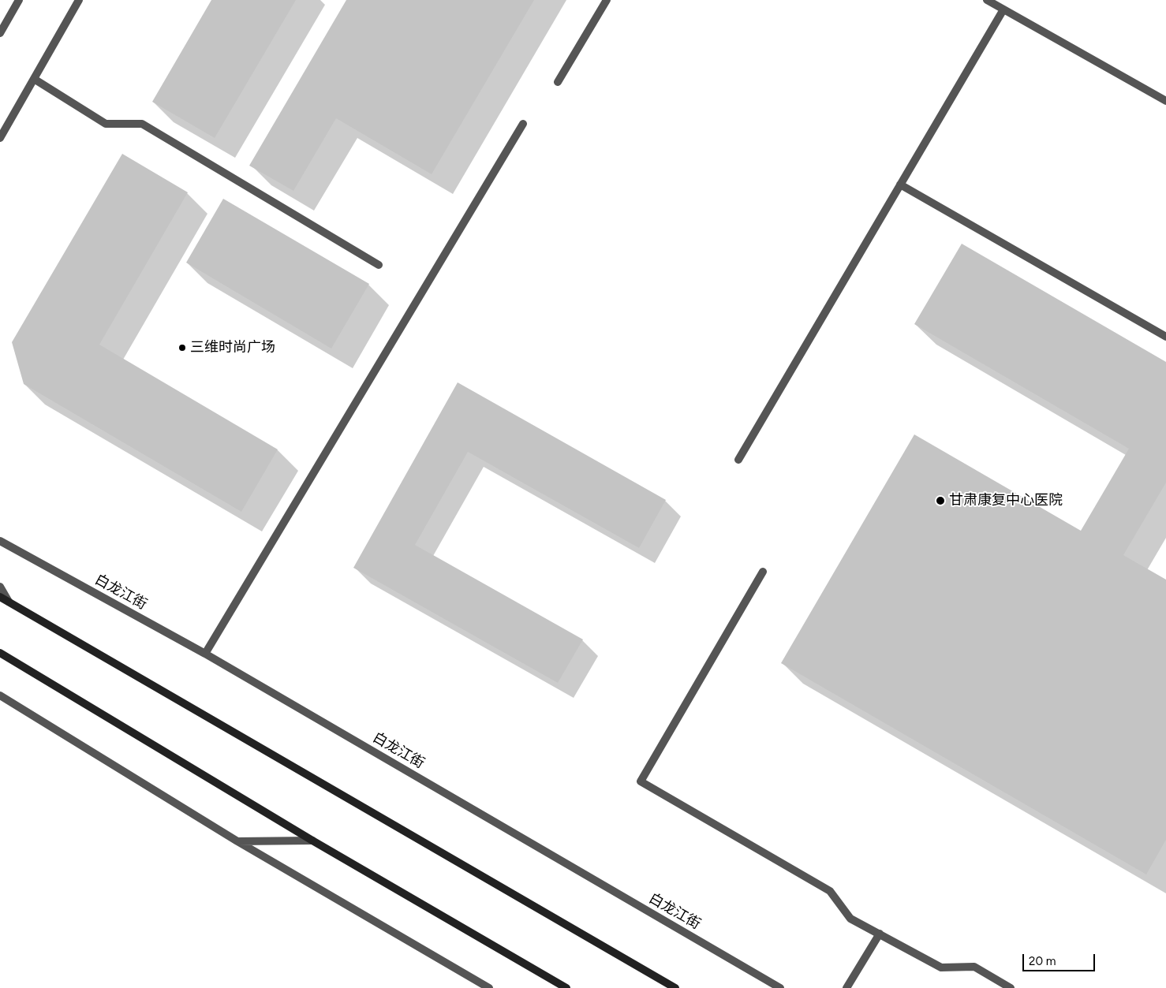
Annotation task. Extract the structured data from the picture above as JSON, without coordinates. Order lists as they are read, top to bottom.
{
  "streets": {
    "street": ["白龙江街"]
  },
  "places": ["三维时尚广场", "甘肃康复中心医院"],
  "scale_bar": "20 m"
}
